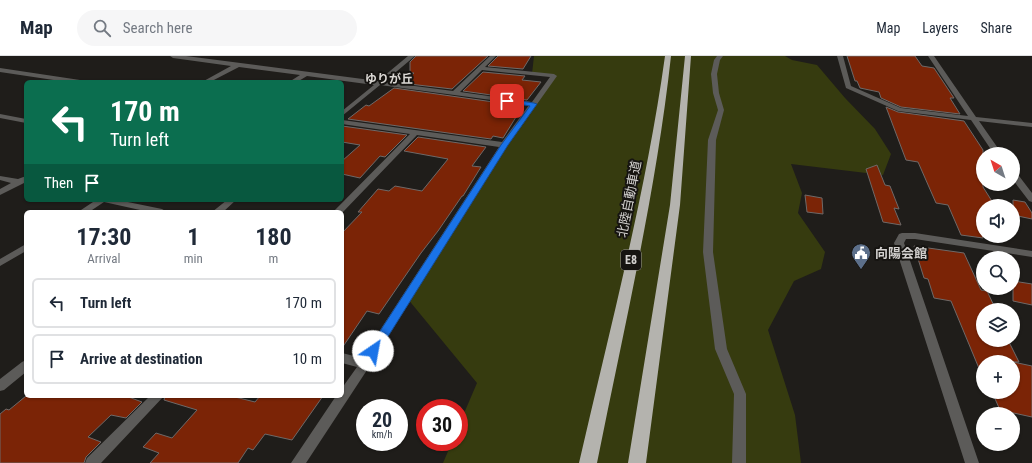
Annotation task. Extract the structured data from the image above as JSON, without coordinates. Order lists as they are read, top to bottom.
{
  "streets": {
    "highway": ["北陸自動車道", "E8"]
  },
  "districts": ["ゆりが丘"],
  "places": {
    "public building": ["向陽会館"]
  },
  "north": "top left",
  "page": {
    "header": "Map",
    "search": "Search here",
    "nav": ["Map", "Layers", "Share"],
    "turn": ["170 m", "Turn left"],
    "map_buttons": ["+", "−"],
    "then": "Then",
    "eta": [
      "17:30",
      "Arrival",
      "1",
      "min",
      "180",
      "m"
    ],
    "list": [
      {
        "name": "Turn left",
        "value": "170 m"
      },
      {
        "name": "Arrive at destination",
        "value": "10 m"
      }
    ],
    "speed": "20 km/h",
    "limit": "30"
  }
}
